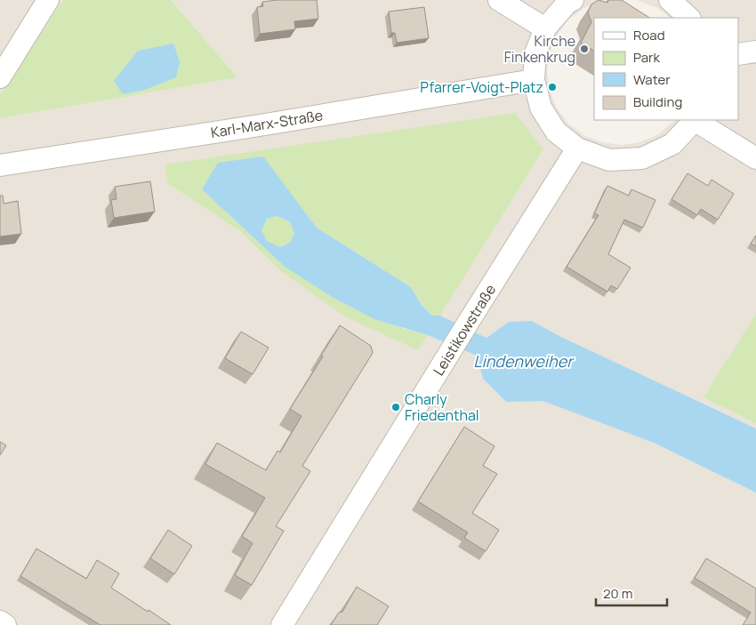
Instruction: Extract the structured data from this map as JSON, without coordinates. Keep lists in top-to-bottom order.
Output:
{
  "streets": {
    "street": ["Karl-Marx-Straße", "Leistikowstraße"]
  },
  "water": ["Lindenweiher"],
  "places": ["Kirche Finkenkrug", "Pfarrer-Voigt-Platz", "Charly Friedenthal"],
  "legend": [
    "Road",
    "Park",
    "Water",
    "Building"
  ],
  "scale_bar": "20 m"
}
